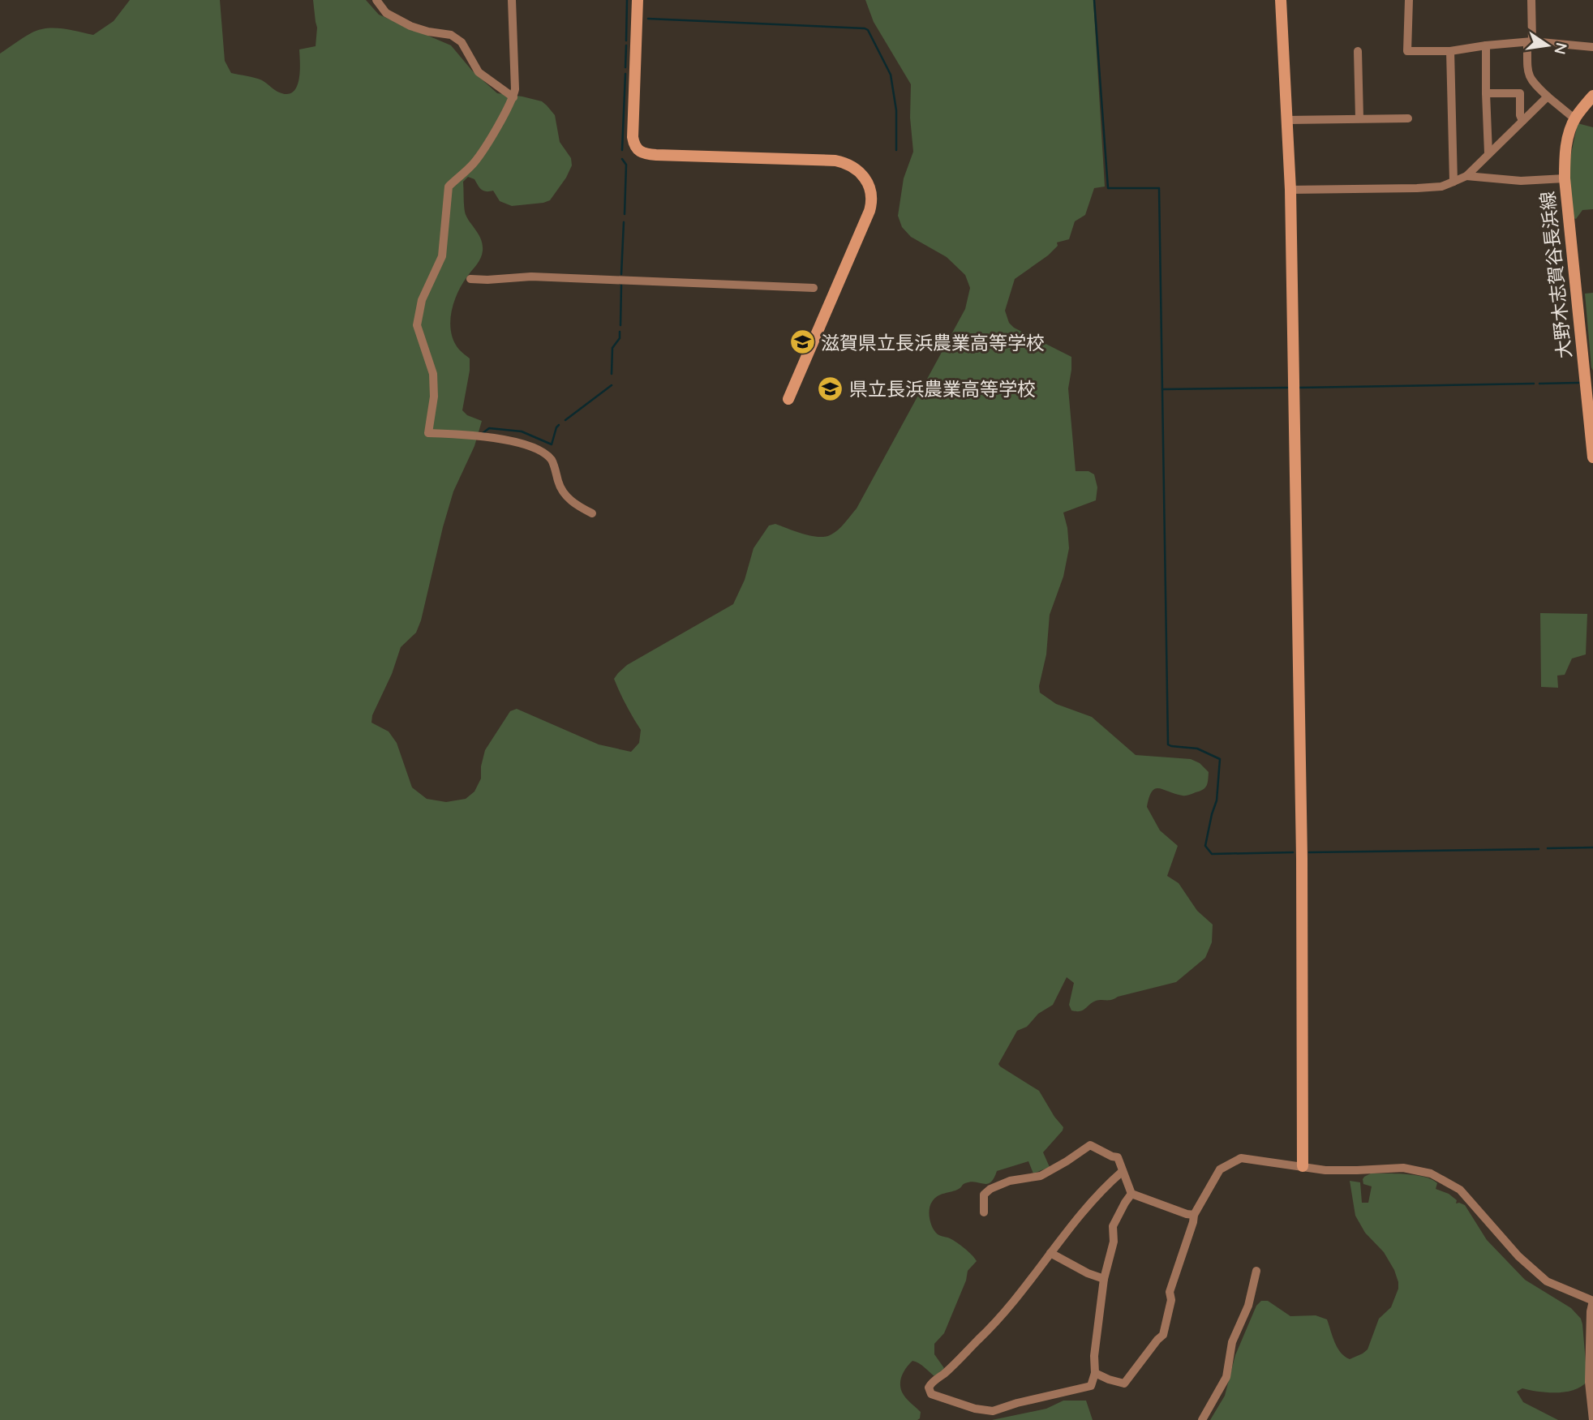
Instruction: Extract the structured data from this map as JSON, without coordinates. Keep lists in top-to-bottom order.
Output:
{
  "streets": {
    "street": ["大野木志賀谷長浜線"]
  },
  "places": {
    "school or university": ["滋賀県立長浜農業高等学校", "県立長浜農業高等学校"]
  },
  "north": "right"
}
